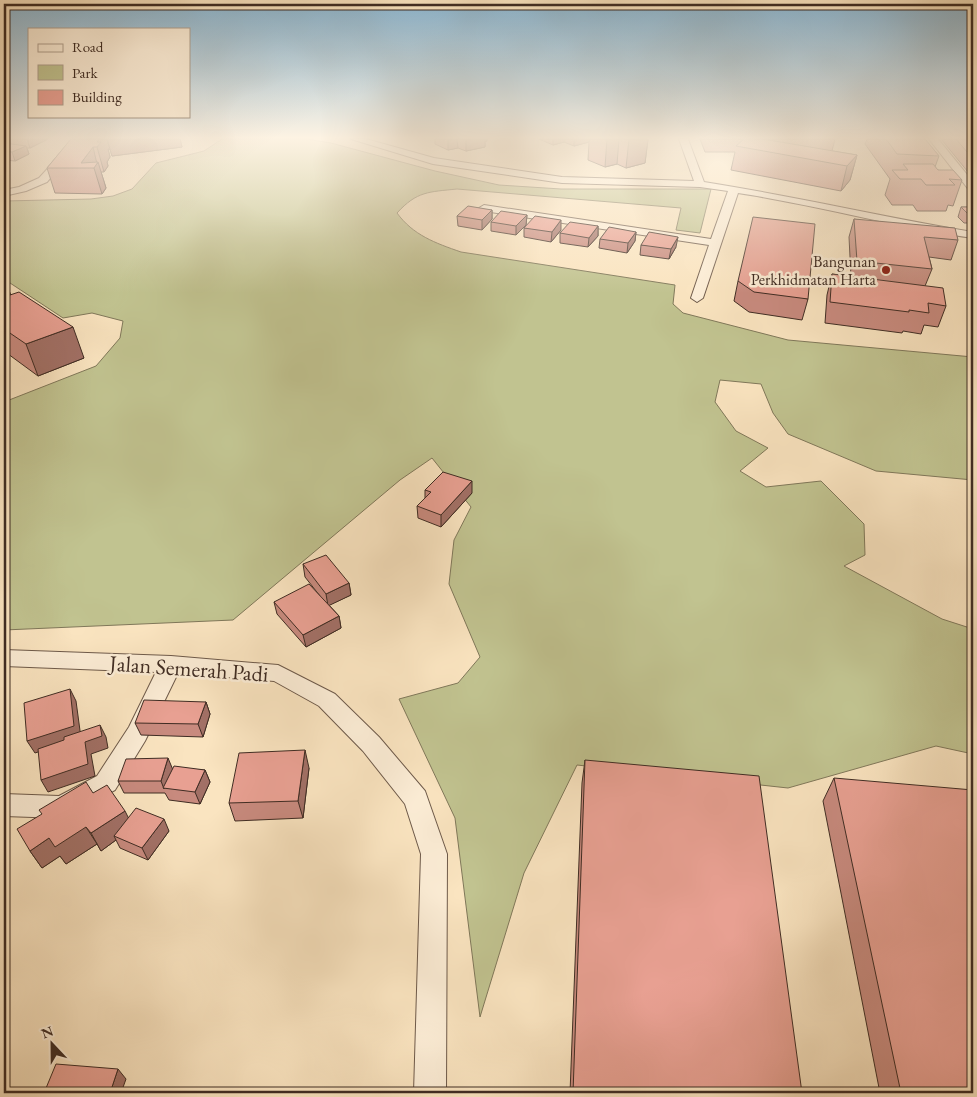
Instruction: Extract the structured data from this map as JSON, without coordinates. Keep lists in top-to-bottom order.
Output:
{
  "streets": {
    "street": ["Jalan Semerah Padi"]
  },
  "places": ["Bangunan Perkhidmatan Harta"],
  "legend": ["Road", "Park", "Building"],
  "north": "top"
}
